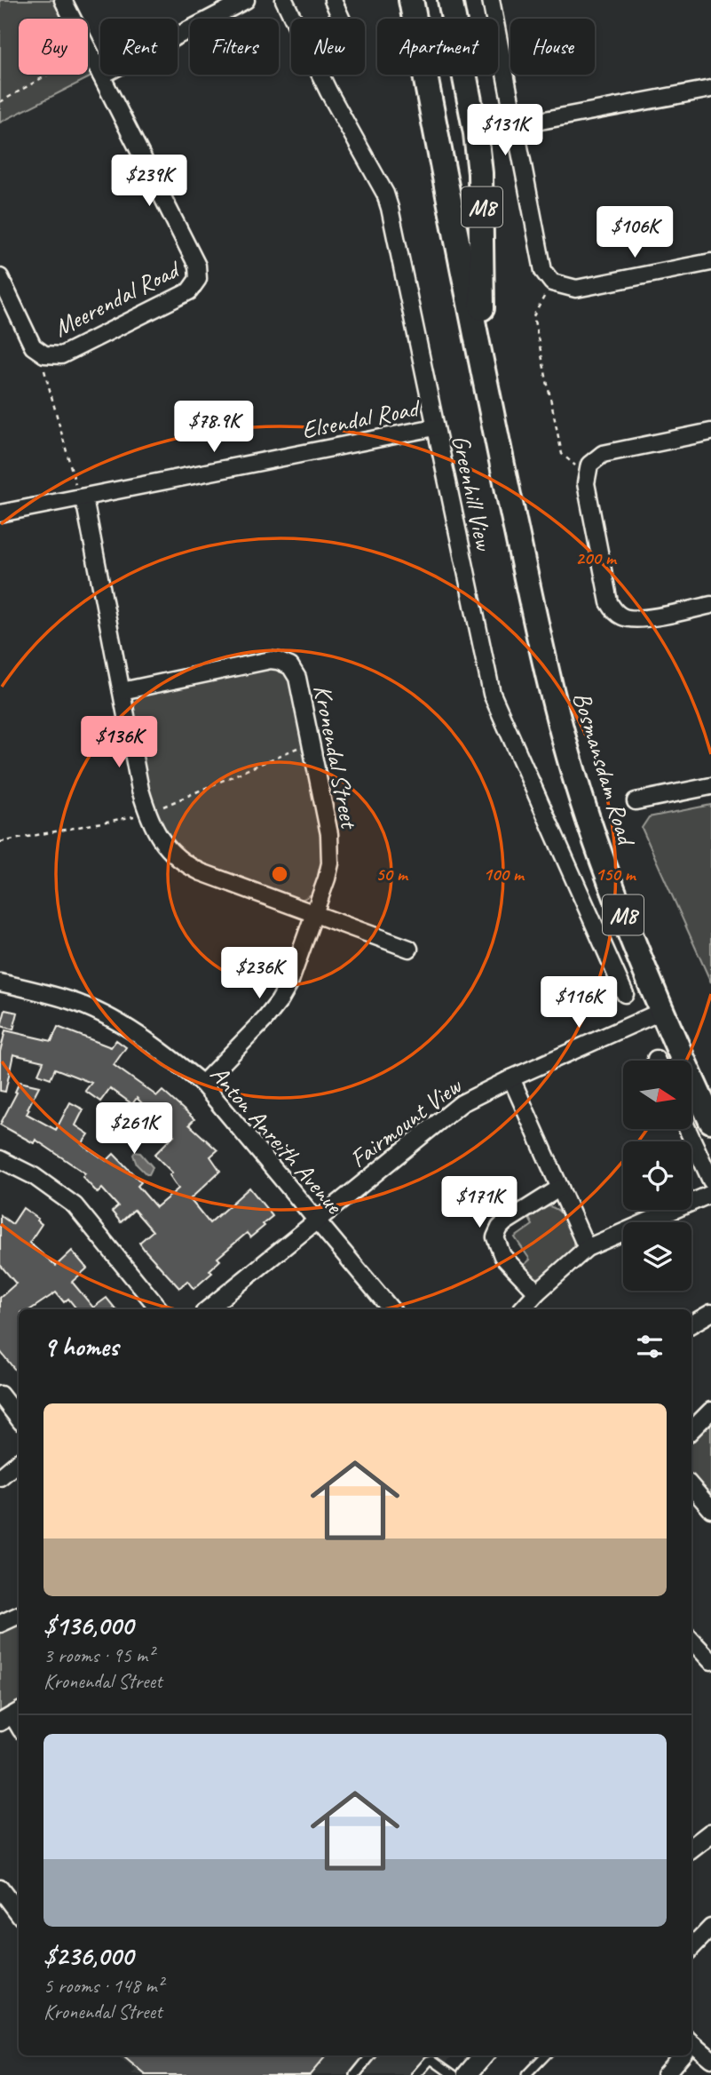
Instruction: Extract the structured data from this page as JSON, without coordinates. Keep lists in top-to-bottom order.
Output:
{
  "streets": {
    "main road": ["M8", "Bosmansdam Road"],
    "street": [
      "Meerendal Road",
      "Elsendal Road",
      "Greenhill View",
      "Kronendal Street",
      "Fairmount View",
      "Anton Anreith Avenue"
    ]
  },
  "crossings": [
    ["Elsendal Road", "Greenhill View"],
    ["Kronendal Street", "Anton Anreith Avenue"],
    ["Bosmansdam Road", "Fairmount View"],
    ["Fairmount View", "Anton Anreith Avenue"]
  ],
  "north": "right",
  "page": {
    "chip": [
      "Buy",
      "Rent",
      "Filters",
      "New",
      "Apartment",
      "House"
    ],
    "price": [
      "$131K",
      "$239K",
      "$106K",
      "$78.9K",
      "$136K",
      "$236K",
      "$116K",
      "$261K",
      "$171K"
    ],
    "heading": "9 homes",
    "list": [
      {
        "name": "$136,000",
        "note": "3 rooms · 95 m² · Kronendal Street"
      },
      {
        "name": "$236,000",
        "note": "5 rooms · 148 m² · Kronendal Street"
      }
    ]
  },
  "rings": [
    "200 m",
    "50 m",
    "100 m",
    "150 m"
  ]
}
